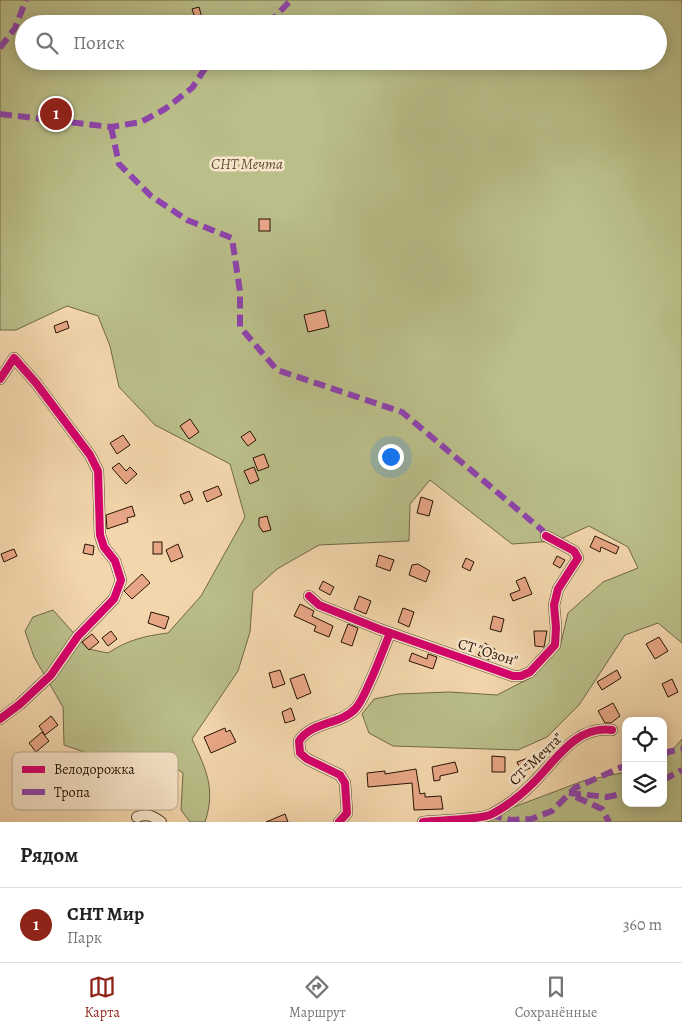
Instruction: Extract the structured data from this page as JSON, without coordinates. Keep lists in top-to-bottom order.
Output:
{
  "streets": {
    "street": ["СТ \"Озон\"", "СТ \"Мечта\""]
  },
  "parks": ["СНТ Мечта"],
  "legend": ["Велодорожка", "Тропа"],
  "page": {
    "search": "Поиск",
    "pins": "1",
    "heading": "Рядом",
    "list": [
      {
        "mark": "1",
        "name": "СНТ Мир",
        "note": "Парк",
        "value": "360 m"
      }
    ],
    "nav": ["Карта", "Маршрут", "Сохранённые"]
  }
}
